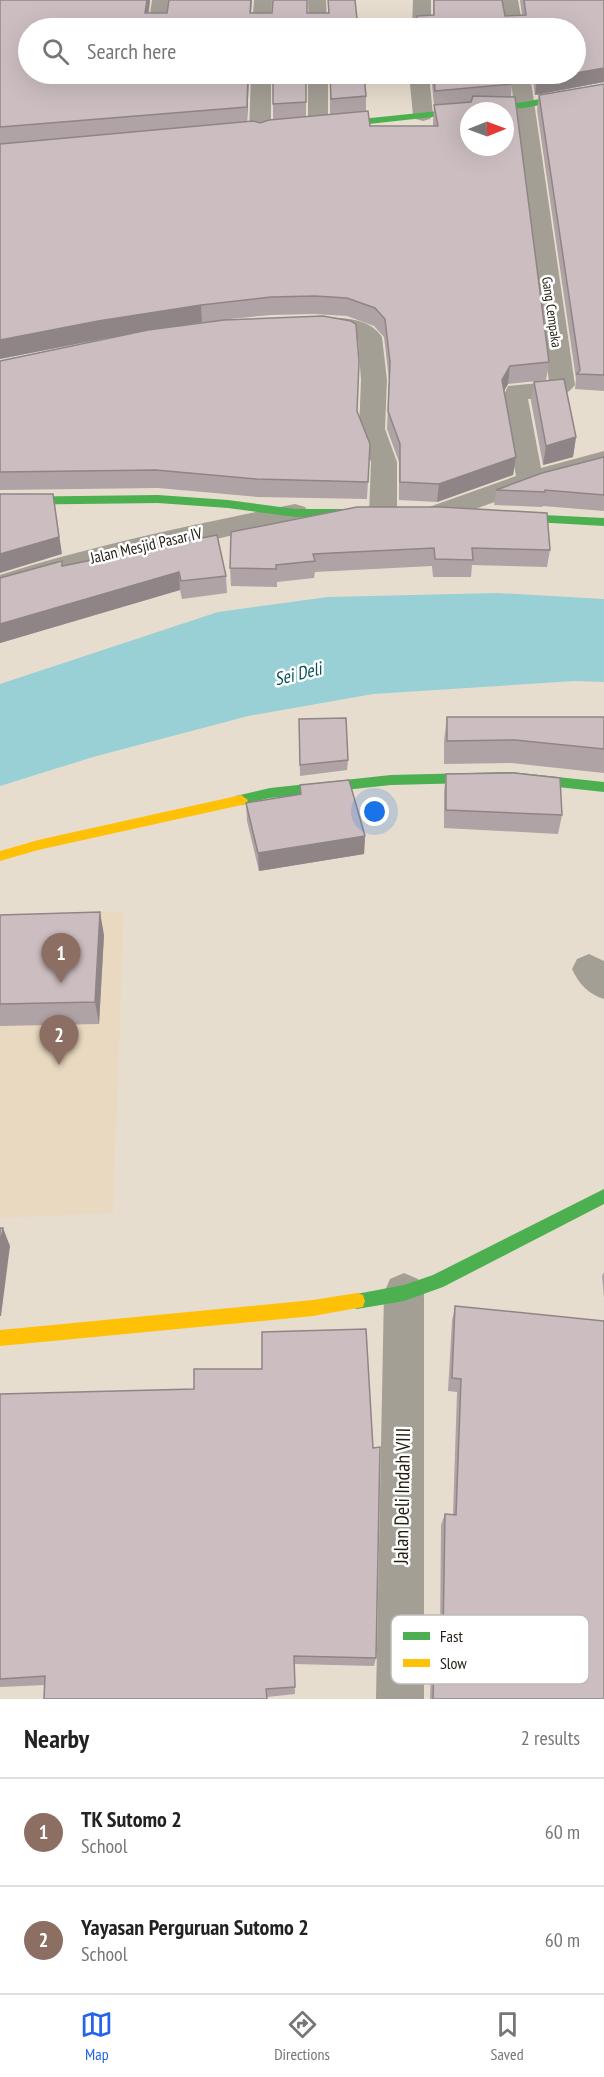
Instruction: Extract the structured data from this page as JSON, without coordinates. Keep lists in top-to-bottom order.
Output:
{
  "streets": {
    "street": ["Gang Cempaka", "Jalan Mesjid Pasar IV", "Jalan Deli Indah VIII"]
  },
  "water": ["Sei Deli"],
  "legend": ["Fast", "Slow"],
  "north": "right",
  "page": {
    "search": "Search here",
    "pins": ["1", "2"],
    "heading": ["Nearby", "2 results"],
    "list": [
      {
        "mark": "1",
        "name": "TK Sutomo 2",
        "note": "School",
        "value": "60 m"
      },
      {
        "mark": "2",
        "name": "Yayasan Perguruan Sutomo 2",
        "note": "School",
        "value": "60 m"
      }
    ],
    "nav": ["Map", "Directions", "Saved"]
  }
}
